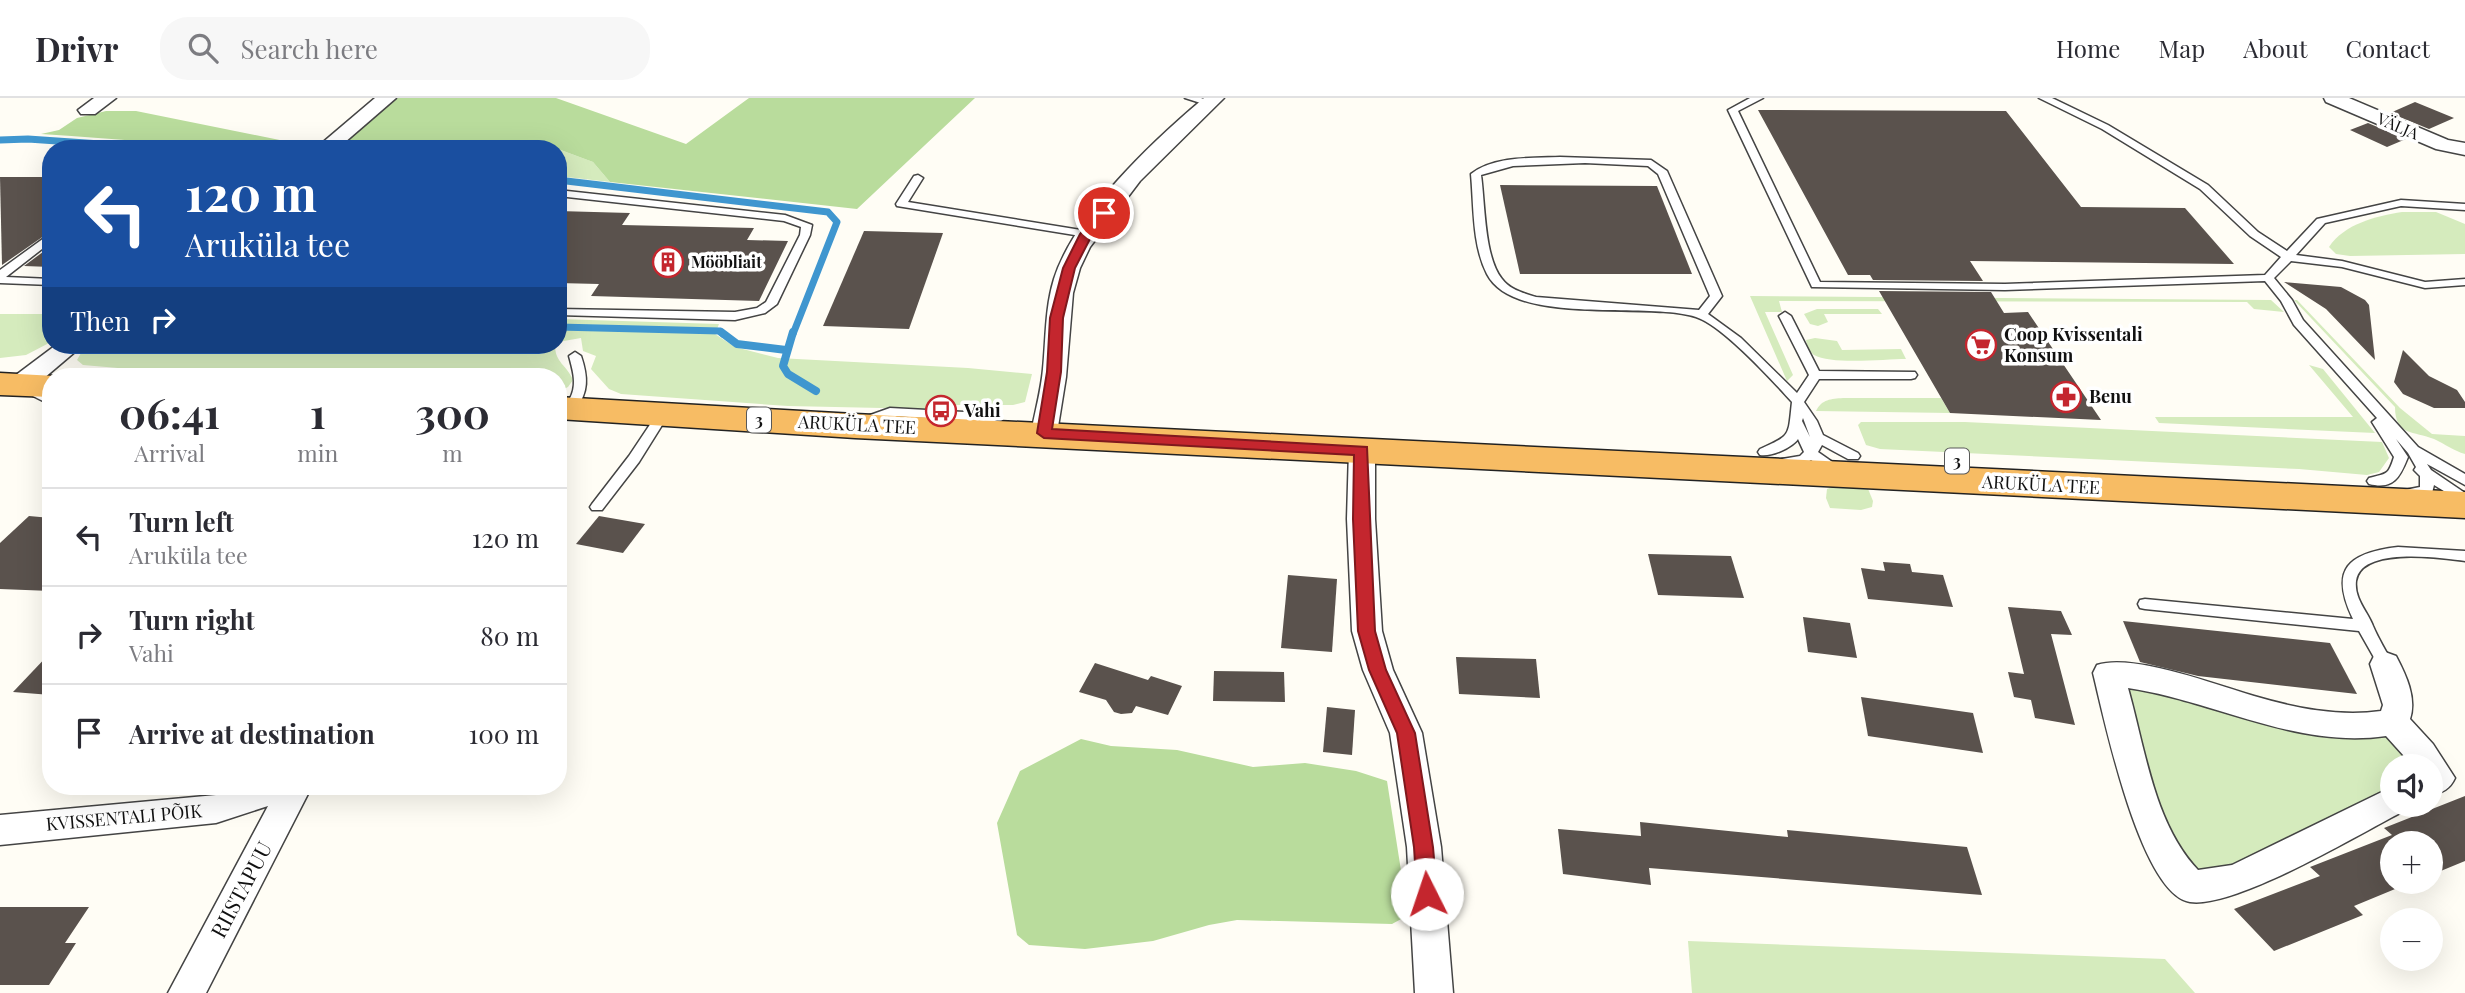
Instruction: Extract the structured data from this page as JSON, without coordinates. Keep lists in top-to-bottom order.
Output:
{
  "streets": {
    "highway": ["3", "ARUKÜLA TEE"],
    "street": ["VÄLJA", "KVISSENTALI PÕIK", "RIISTAPUU"]
  },
  "places": {
    "building": ["Mööbliait"],
    "supermarket": ["Coop Kvissentali Konsum"],
    "pharmacy": ["Benu"],
    "bus stop": ["Vahi"]
  },
  "page": {
    "header": "Drivr",
    "search": "Search here",
    "nav": [
      "Home",
      "Map",
      "About",
      "Contact"
    ],
    "turn": ["120 m", "Aruküla tee"],
    "then": "Then",
    "eta": [
      "06:41",
      "Arrival",
      "1",
      "min",
      "300",
      "m"
    ],
    "list": [
      {
        "name": "Turn left",
        "note": "Aruküla tee",
        "value": "120 m"
      },
      {
        "name": "Turn right",
        "note": "Vahi",
        "value": "80 m"
      },
      {
        "name": "Arrive at destination",
        "value": "100 m"
      }
    ],
    "map_buttons": ["+", "−"]
  }
}
